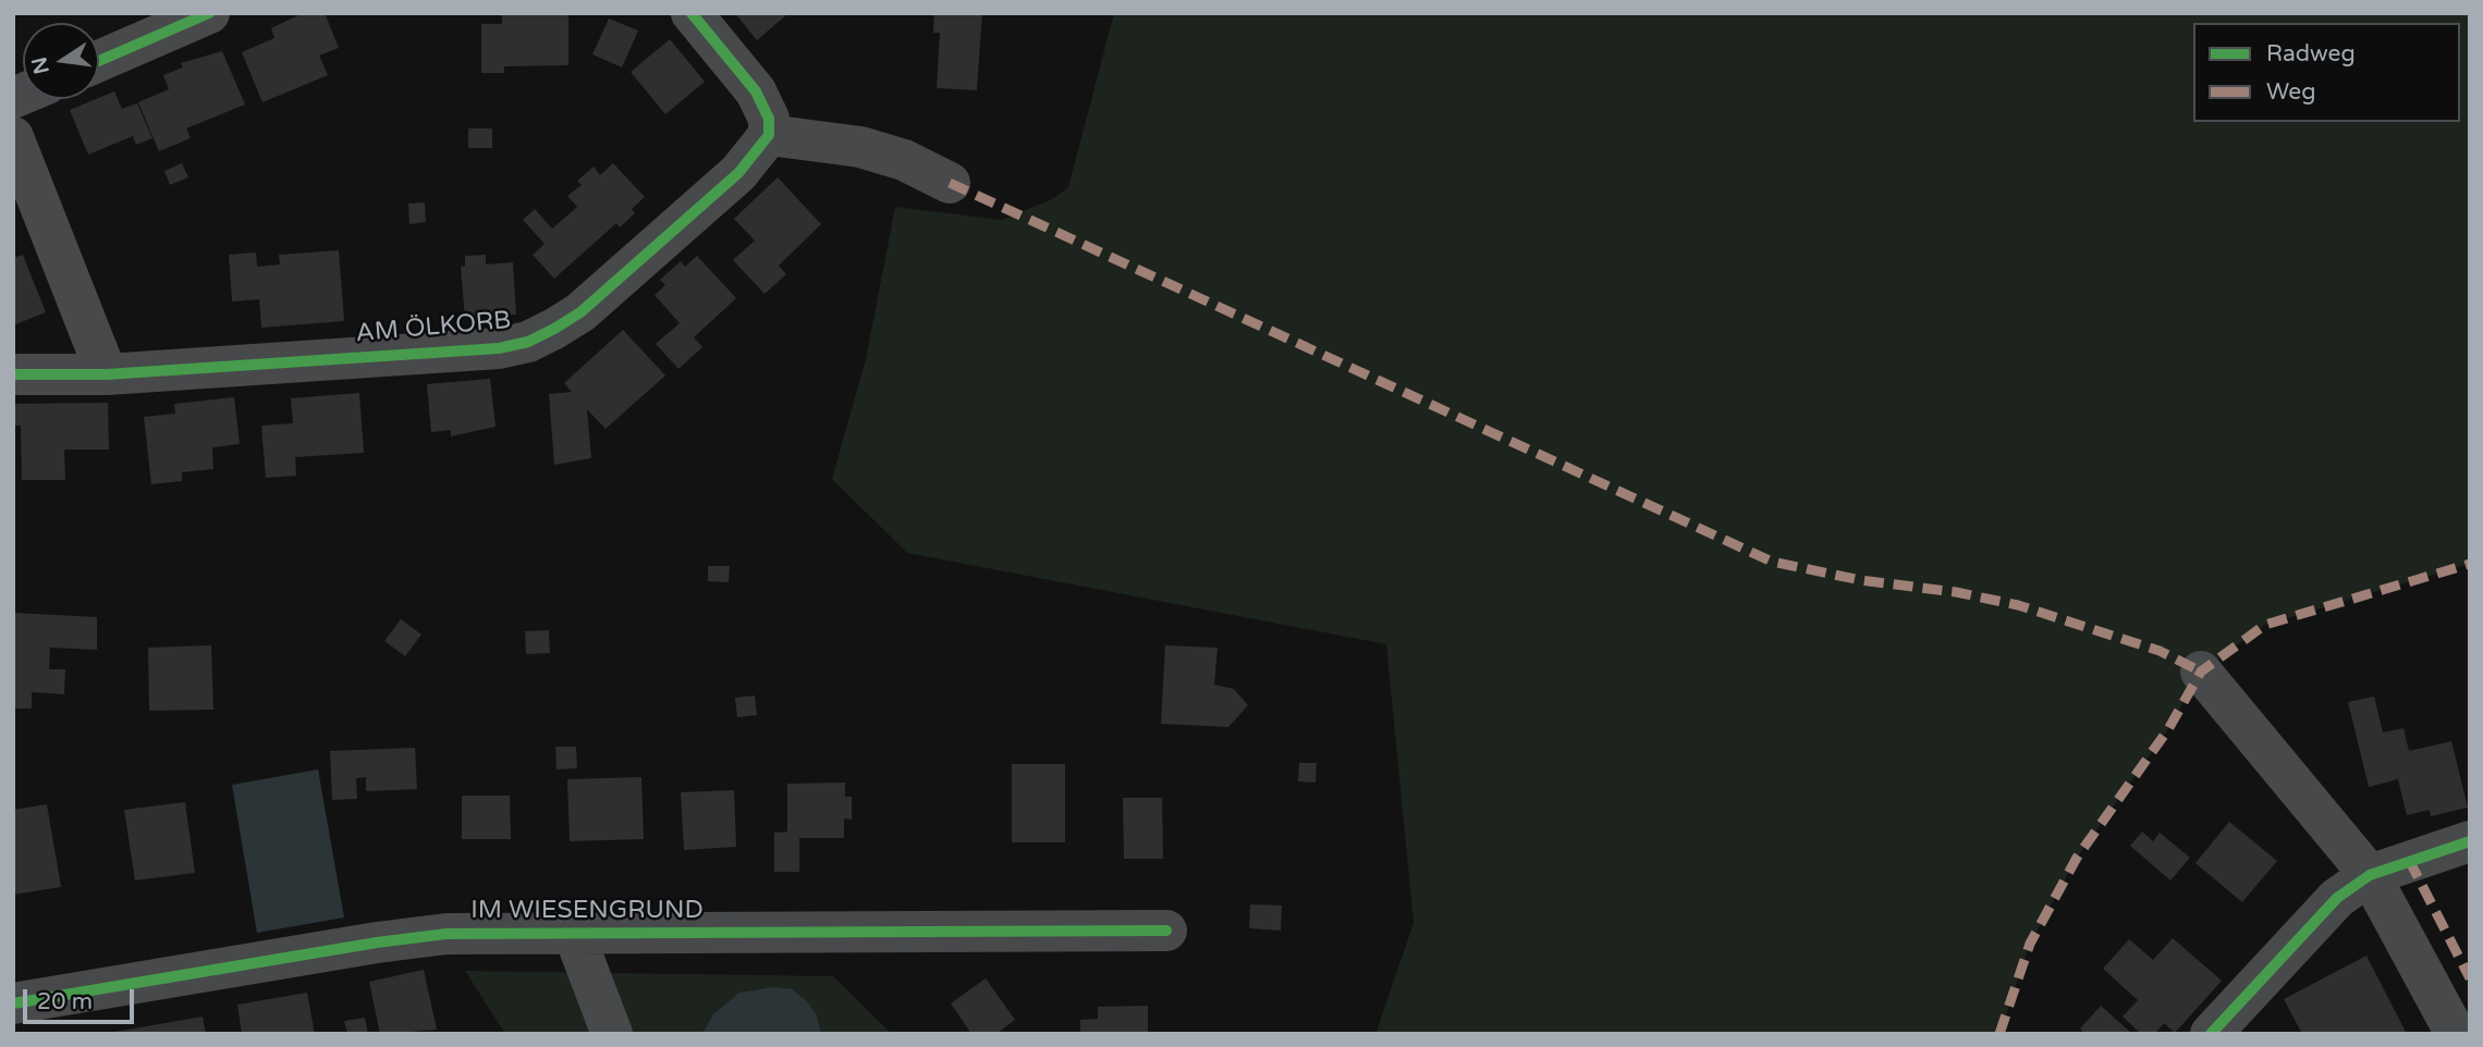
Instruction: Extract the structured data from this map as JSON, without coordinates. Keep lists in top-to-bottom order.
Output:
{
  "streets": {
    "street": ["AM ÖLKORB", "IM WIESENGRUND"]
  },
  "legend": ["Radweg", "Weg"],
  "scale_bar": "20 m",
  "north": "left"
}
